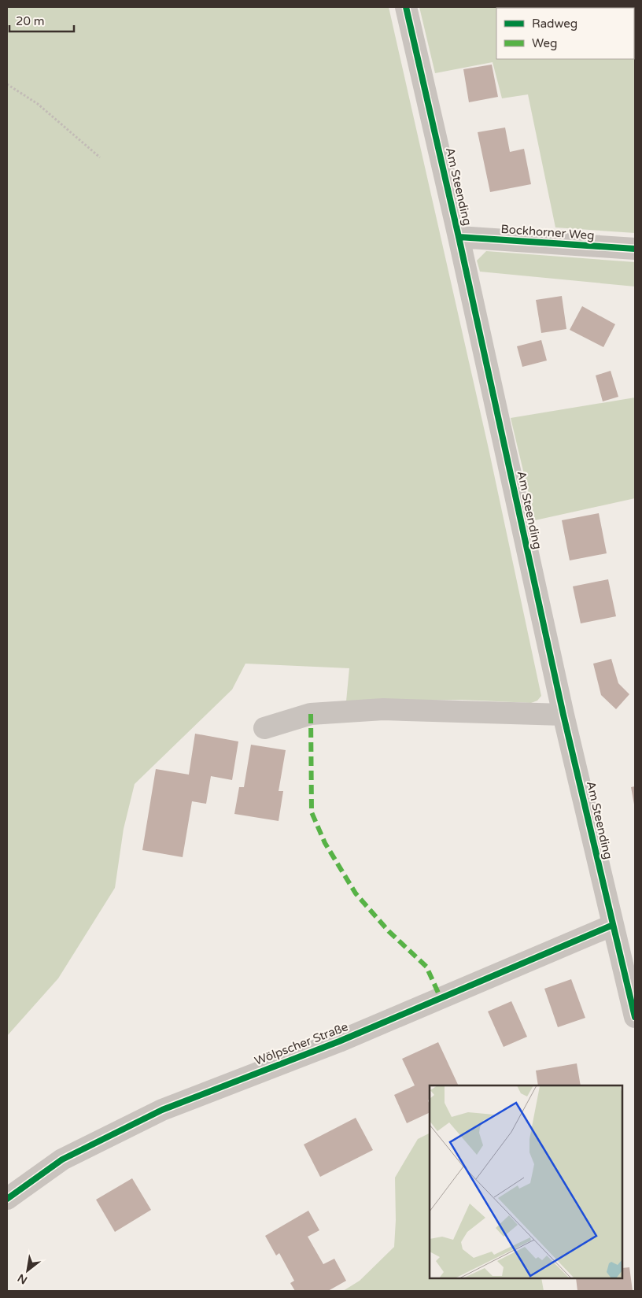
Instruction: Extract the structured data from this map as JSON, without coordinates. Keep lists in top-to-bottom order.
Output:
{
  "streets": {
    "street": ["Am Steending", "Bockhorner Weg", "Wölpscher Straße"]
  },
  "crossings": [
    ["Am Steending", "Bockhorner Weg"],
    ["Am Steending", "Wölpscher Straße"]
  ],
  "legend": ["Radweg", "Weg"],
  "scale_bar": "20 m",
  "north": "bottom left"
}
